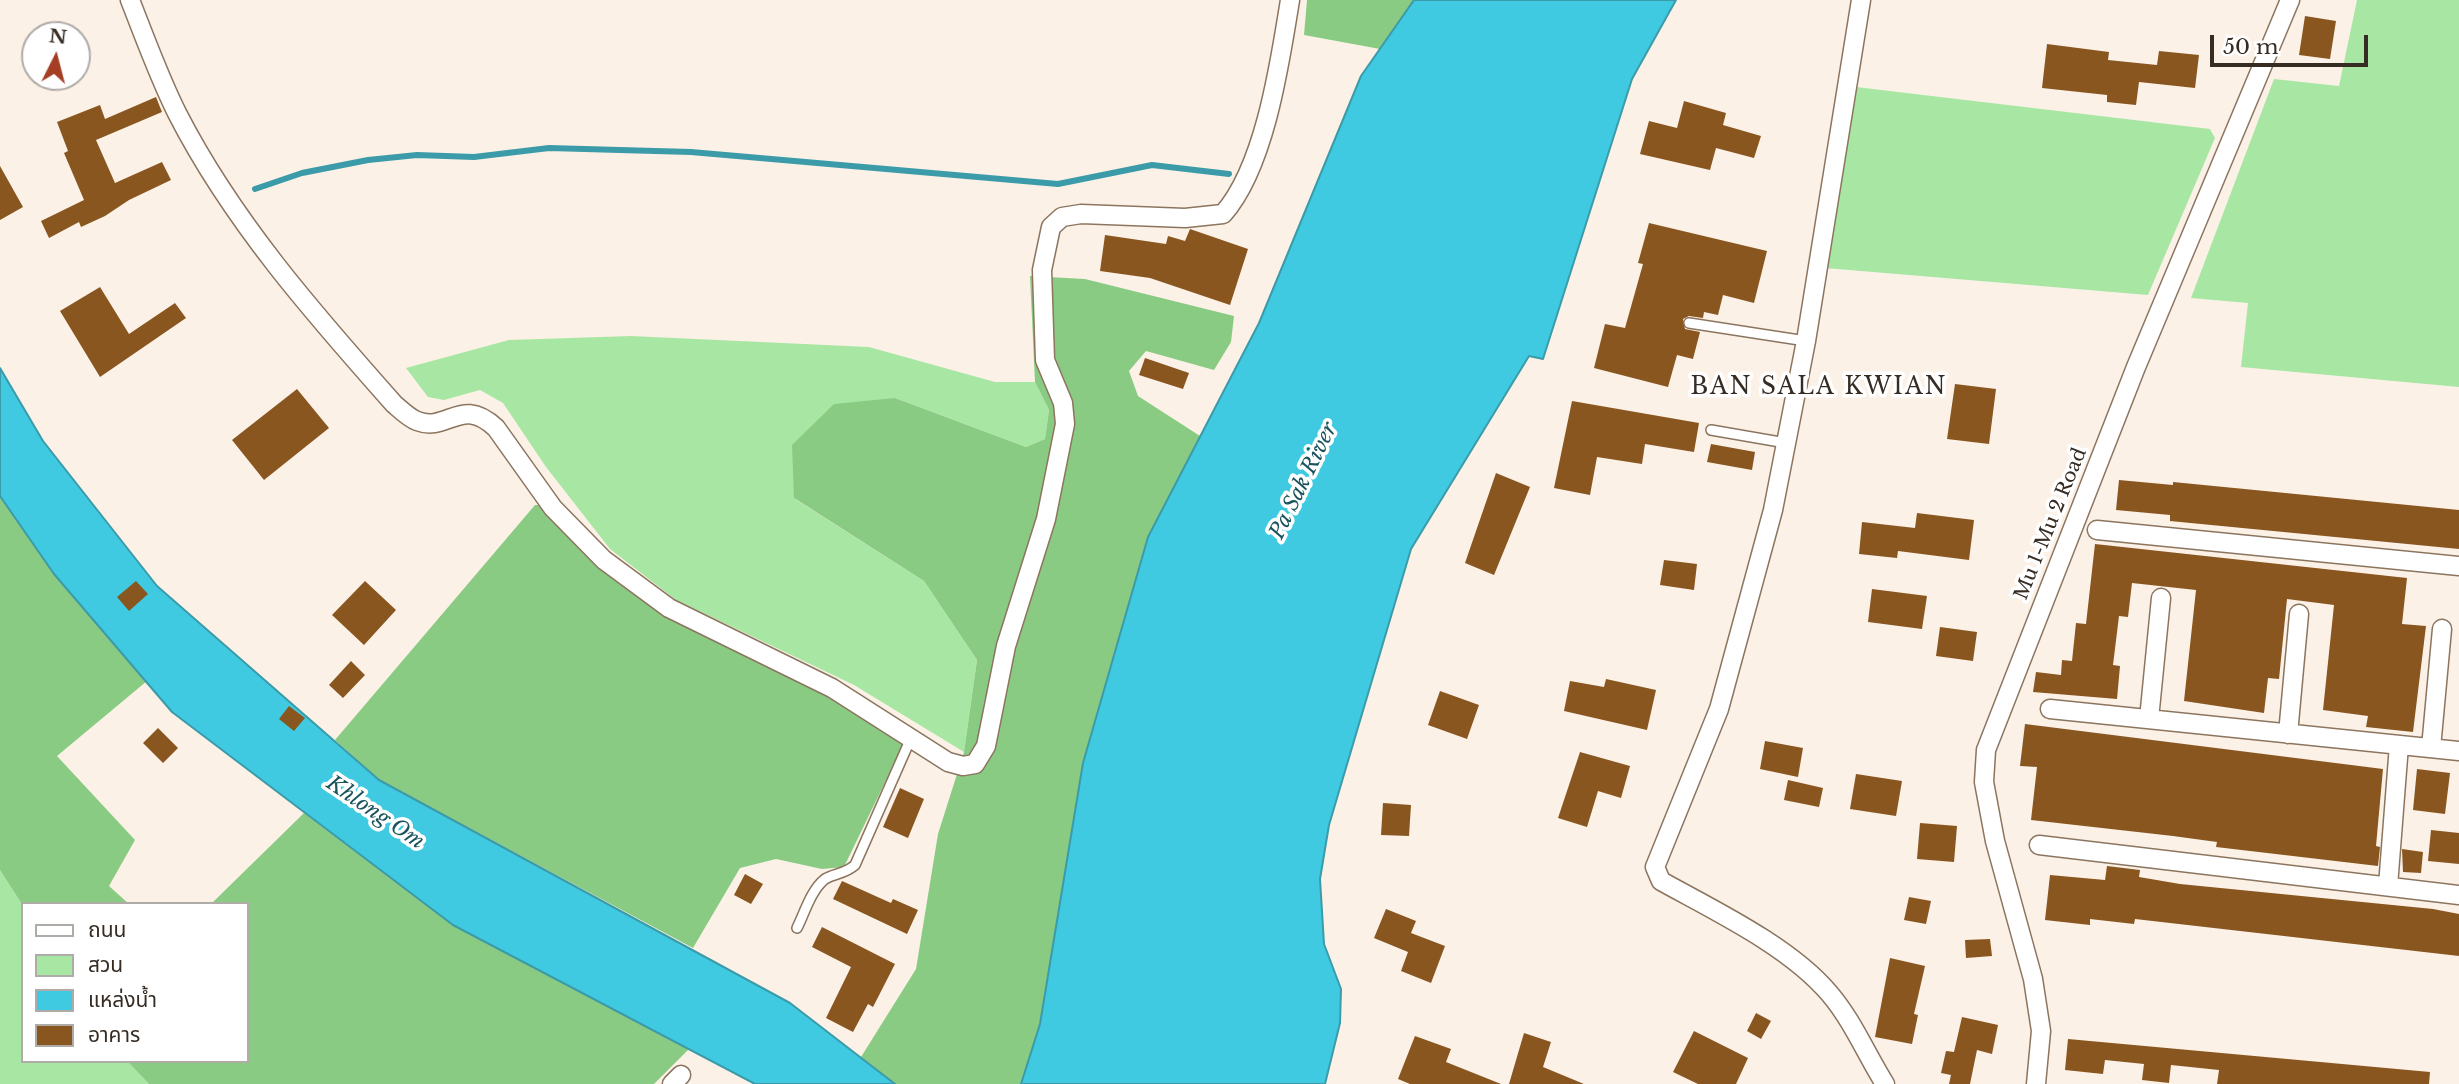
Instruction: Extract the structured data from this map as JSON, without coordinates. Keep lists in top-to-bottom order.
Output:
{
  "streets": {
    "street": ["Mu 1-Mu 2 Road"]
  },
  "districts": ["BAN SALA KWIAN"],
  "water": ["Pa Sak River", "Khlong Om"],
  "legend": [
    "ถนน",
    "สวน",
    "แหล่งน้ำ",
    "อาคาร"
  ],
  "scale_bar": "50 m",
  "north": "top"
}
